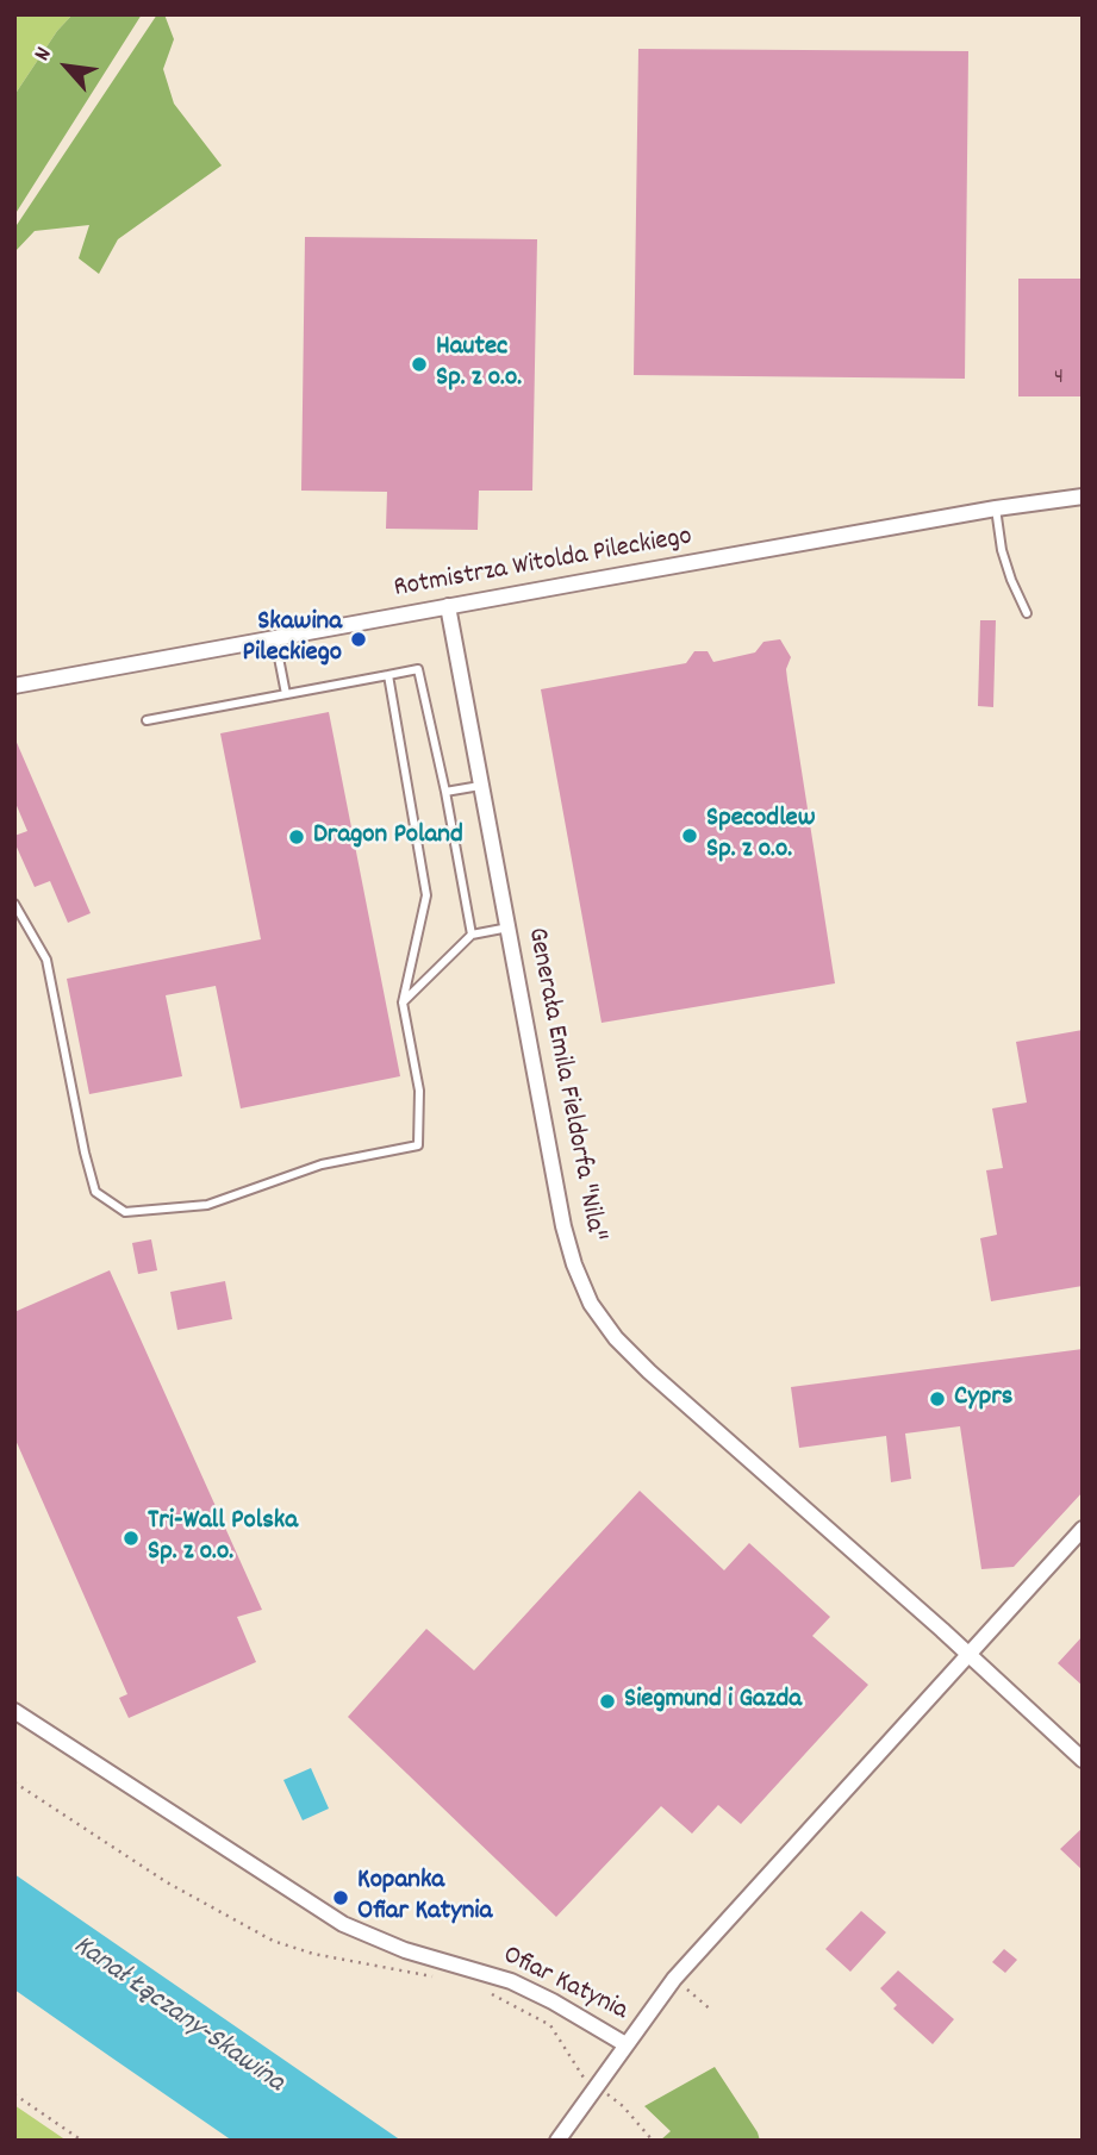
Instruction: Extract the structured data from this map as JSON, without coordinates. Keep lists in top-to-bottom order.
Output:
{
  "streets": {
    "street": ["Rotmistrza Witolda Pileckiego", "Generała Emila Fieldorfa \"Nila\"", "Ofiar Katynia"]
  },
  "crossings": [
    ["Rotmistrza Witolda Pileckiego", "Generała Emila Fieldorfa \"Nila\""],
    ["Generała Emila Fieldorfa \"Nila\"", "Ofiar Katynia"]
  ],
  "water": ["Kanał Łączany-Skawina"],
  "places": [
    "Hautec Sp. z o.o.",
    "Skawina Pileckiego",
    "Specodlew Sp. z o.o.",
    "Dragon Poland",
    "Cyprs",
    "Tri-Wall Polska Sp. z o.o.",
    "Siegmund i Gazda",
    "Kopanka Ofiar Katynia"
  ],
  "house_numbers": ["4"],
  "north": "top left"
}
